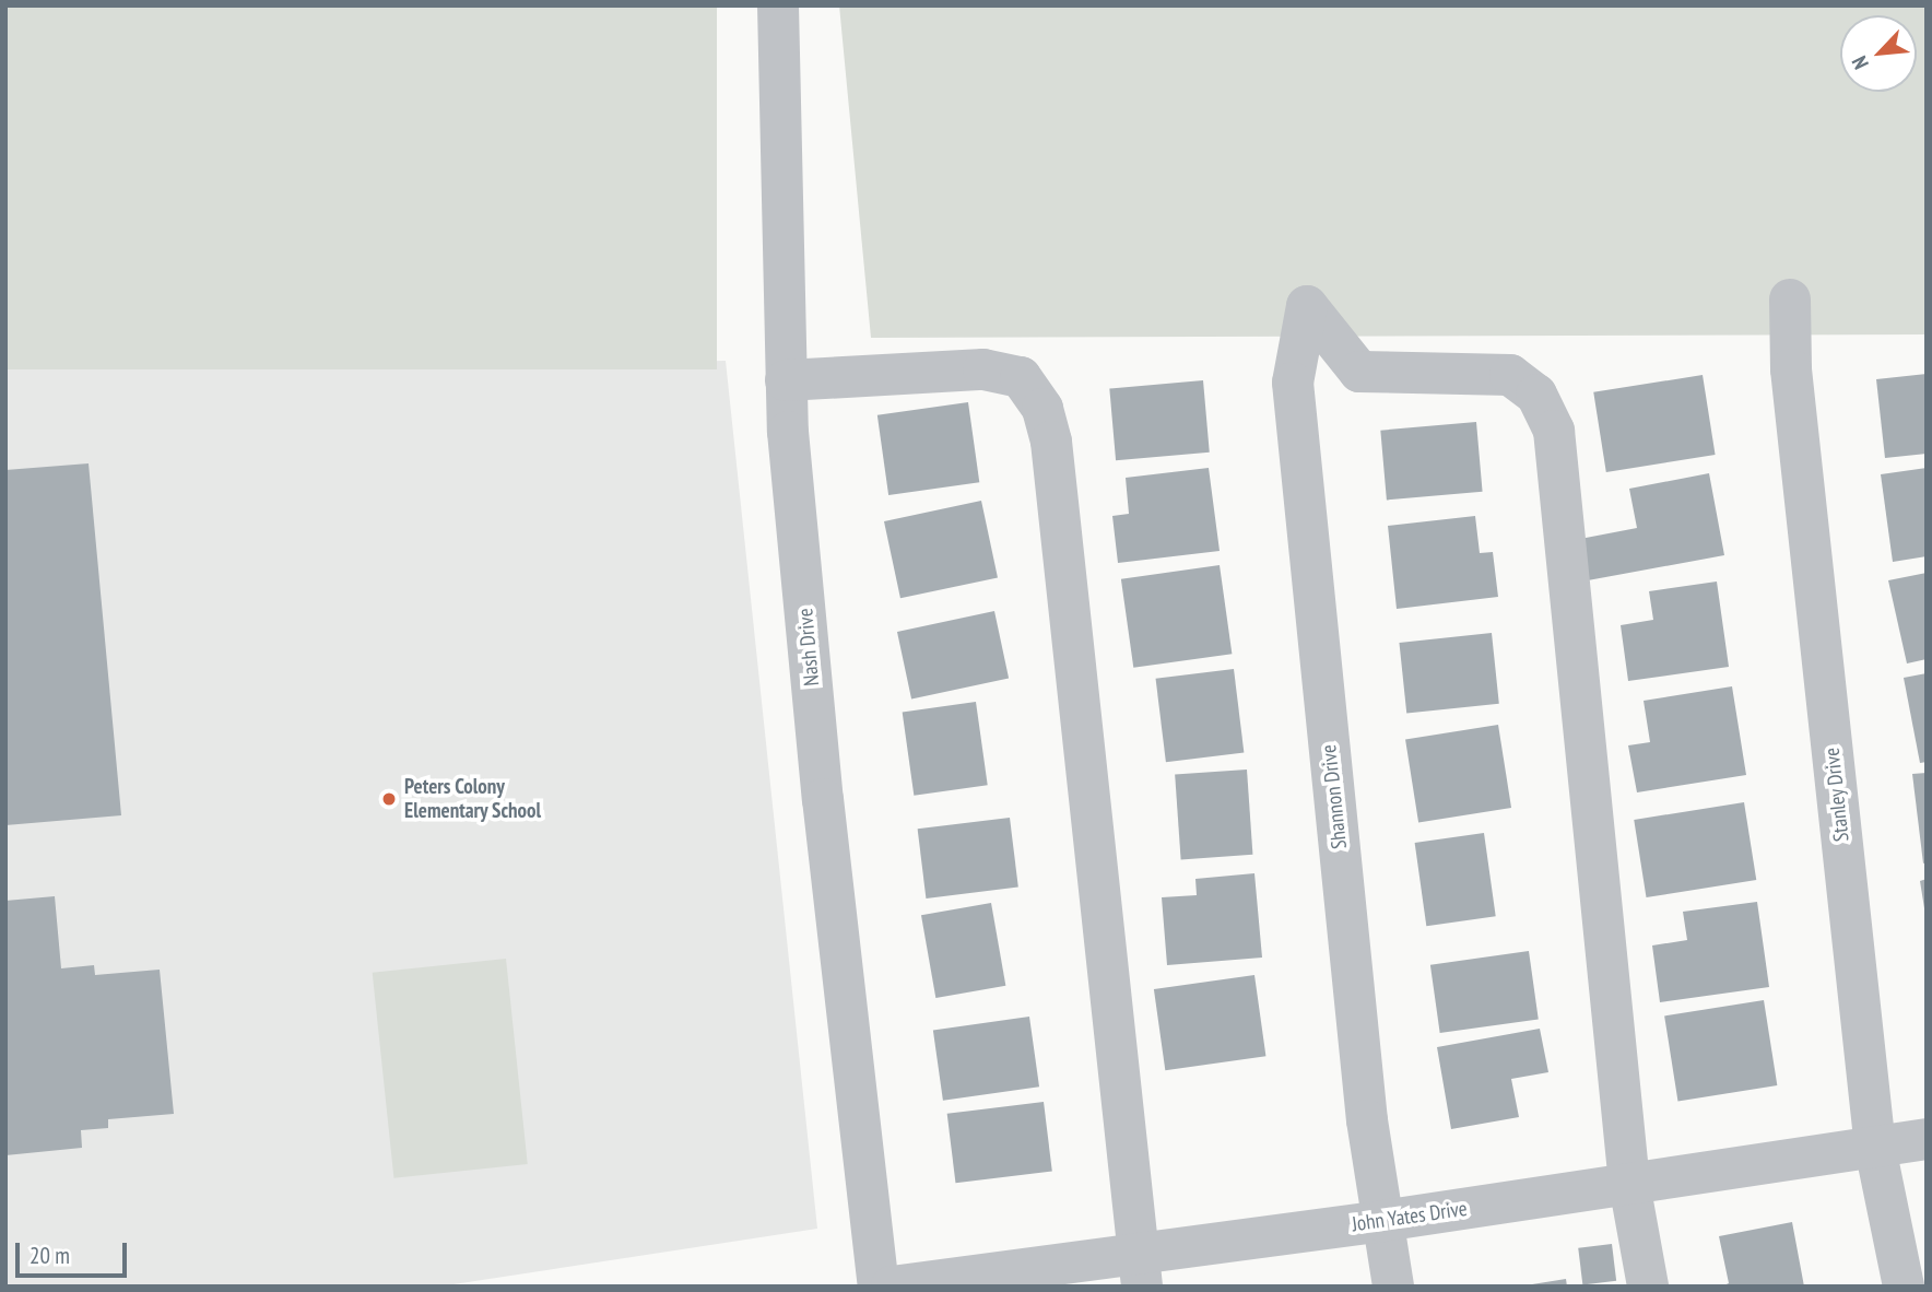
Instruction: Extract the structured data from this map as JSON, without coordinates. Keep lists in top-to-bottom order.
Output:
{
  "streets": {
    "street": [
      "Nash Drive",
      "Stanley Drive",
      "Shannon Drive",
      "John Yates Drive"
    ]
  },
  "crossings": [
    ["Stanley Drive", "John Yates Drive"],
    ["Shannon Drive", "John Yates Drive"]
  ],
  "places": ["Peters Colony Elementary School"],
  "scale_bar": "20 m",
  "north": "bottom left"
}
